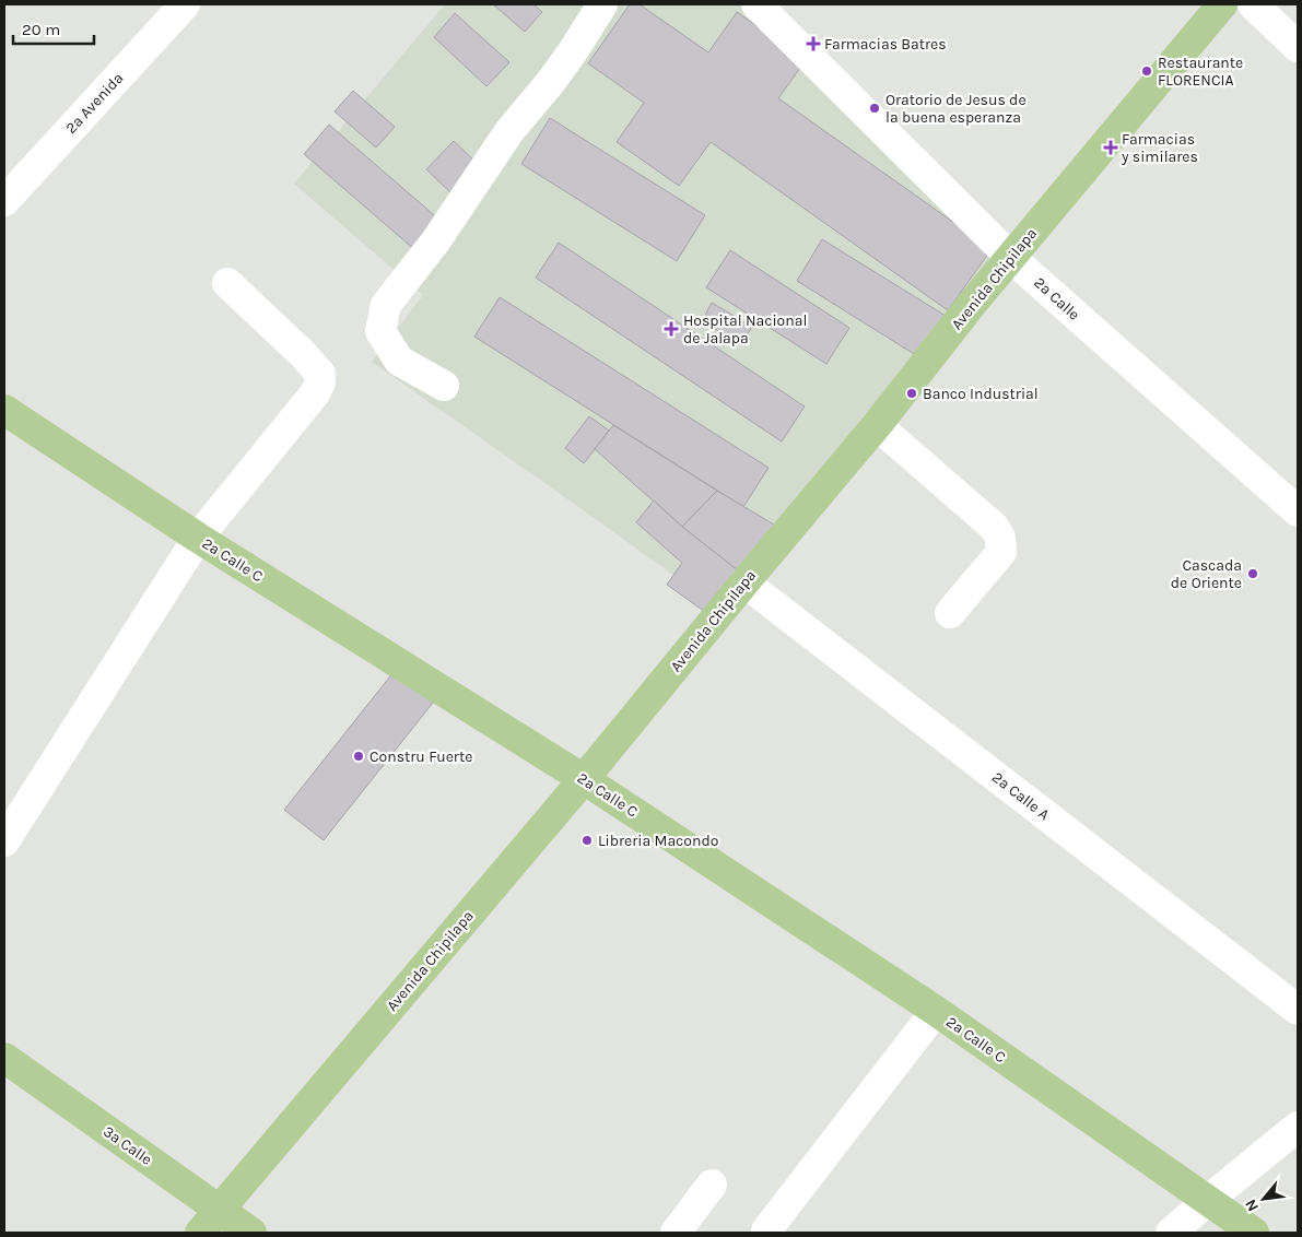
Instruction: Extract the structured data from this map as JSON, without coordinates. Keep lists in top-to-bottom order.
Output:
{
  "streets": {
    "main road": ["Avenida Chipilapa", "2a Calle C", "3a Calle"],
    "street": ["2a Avenida", "2a Calle", "2a Calle A"]
  },
  "crossings": [
    ["Avenida Chipilapa", "2a Calle"],
    ["Avenida Chipilapa", "2a Calle C"],
    ["Avenida Chipilapa", "2a Calle A"],
    ["Avenida Chipilapa", "3a Calle"]
  ],
  "places": {
    "health": ["Farmacias Batres", "Farmacias y similares", "Hospital Nacional de Jalapa"],
    "other": [
      "Restaurante FLORENCIA",
      "Oratorio de Jesus de la buena esperanza",
      "Banco Industrial",
      "Cascada de Oriente",
      "Constru Fuerte",
      "Libreria Macondo"
    ]
  },
  "scale_bar": "20 m",
  "north": "bottom left"
}
